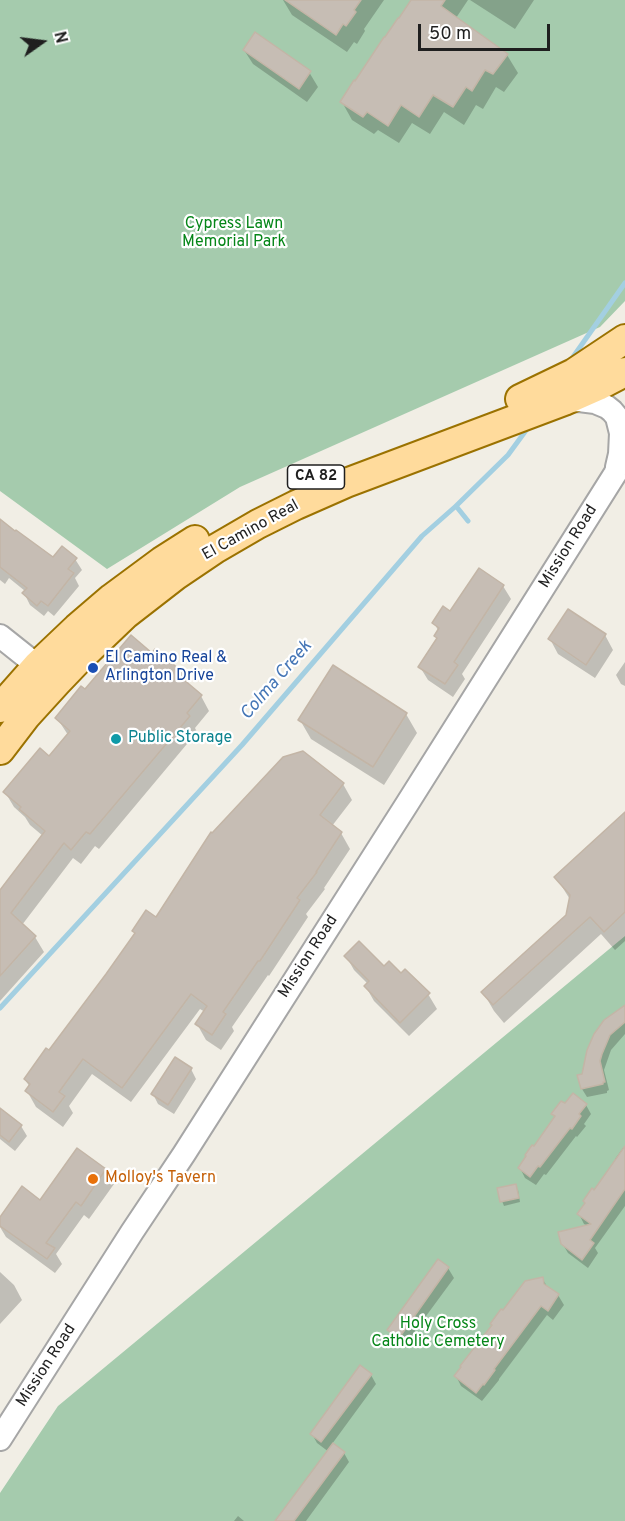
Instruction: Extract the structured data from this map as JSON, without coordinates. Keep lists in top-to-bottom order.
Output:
{
  "streets": {
    "main road": ["CA 82", "El Camino Real"],
    "street": ["Mission Road"]
  },
  "crossings": [
    ["El Camino Real", "Mission Road"]
  ],
  "water": ["Colma Creek"],
  "parks": ["Cypress Lawn Memorial Park", "Holy Cross Catholic Cemetery"],
  "places": ["El Camino Real & Arlington Drive", "Public Storage", "Molloy's Tavern"],
  "scale_bar": "50 m",
  "north": "right"
}
